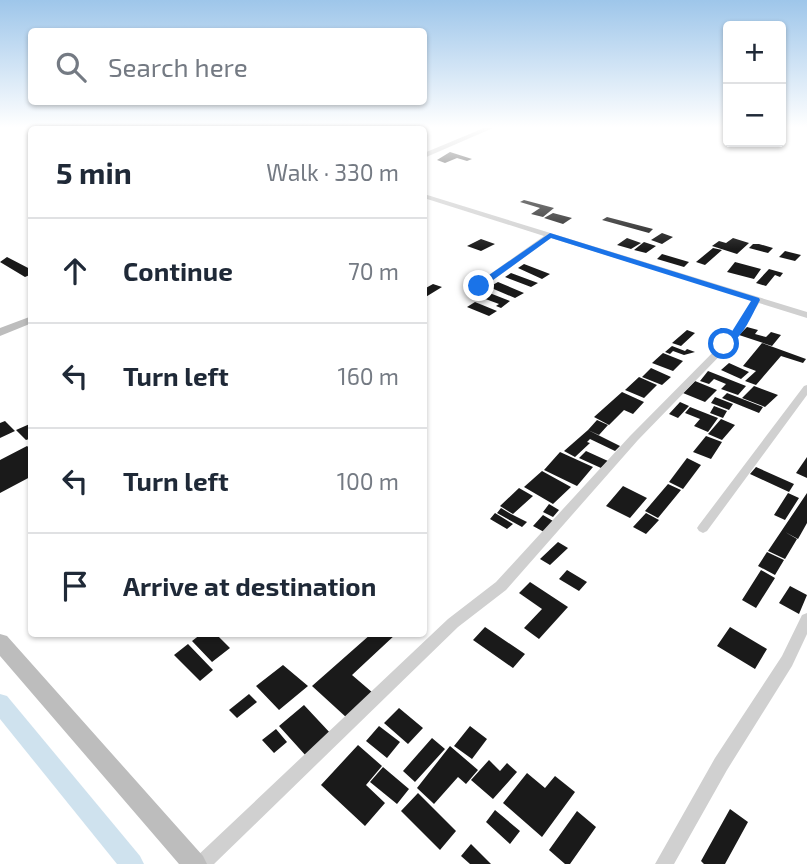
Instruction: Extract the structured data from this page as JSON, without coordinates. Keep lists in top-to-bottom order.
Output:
{
  "page": {
    "map_buttons": ["+", "−"],
    "search": "Search here",
    "heading": ["5 min", "Walk · 330 m"],
    "list": [
      ["Continue", "70 m"],
      ["Turn left", "160 m"],
      ["Turn left", "100 m"],
      "Arrive at destination"
    ]
  }
}
